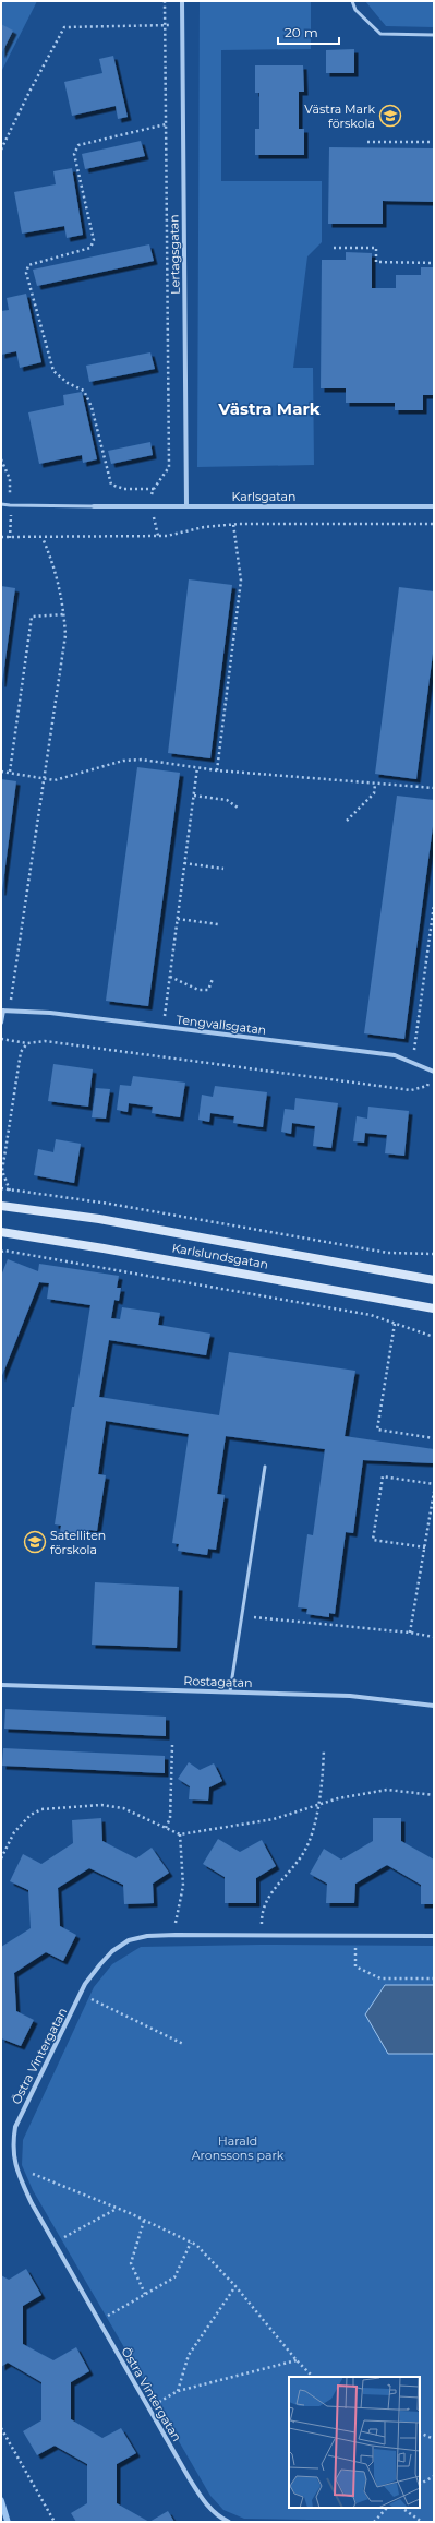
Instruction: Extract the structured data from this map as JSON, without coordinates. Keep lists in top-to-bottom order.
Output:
{
  "streets": {
    "main road": ["Karlslundsgatan"],
    "street": [
      "Lertagsgatan",
      "Karlsgatan",
      "Tengvallsgatan",
      "Rostagatan",
      "Östra Vintergatan"
    ]
  },
  "crossings": [
    ["Lertagsgatan", "Karlsgatan"]
  ],
  "districts": ["Västra Mark"],
  "parks": ["Harald Aronssons park"],
  "places": {
    "school or university": ["Västra Mark förskola", "Satelliten förskola"]
  },
  "scale_bar": "20 m"
}
